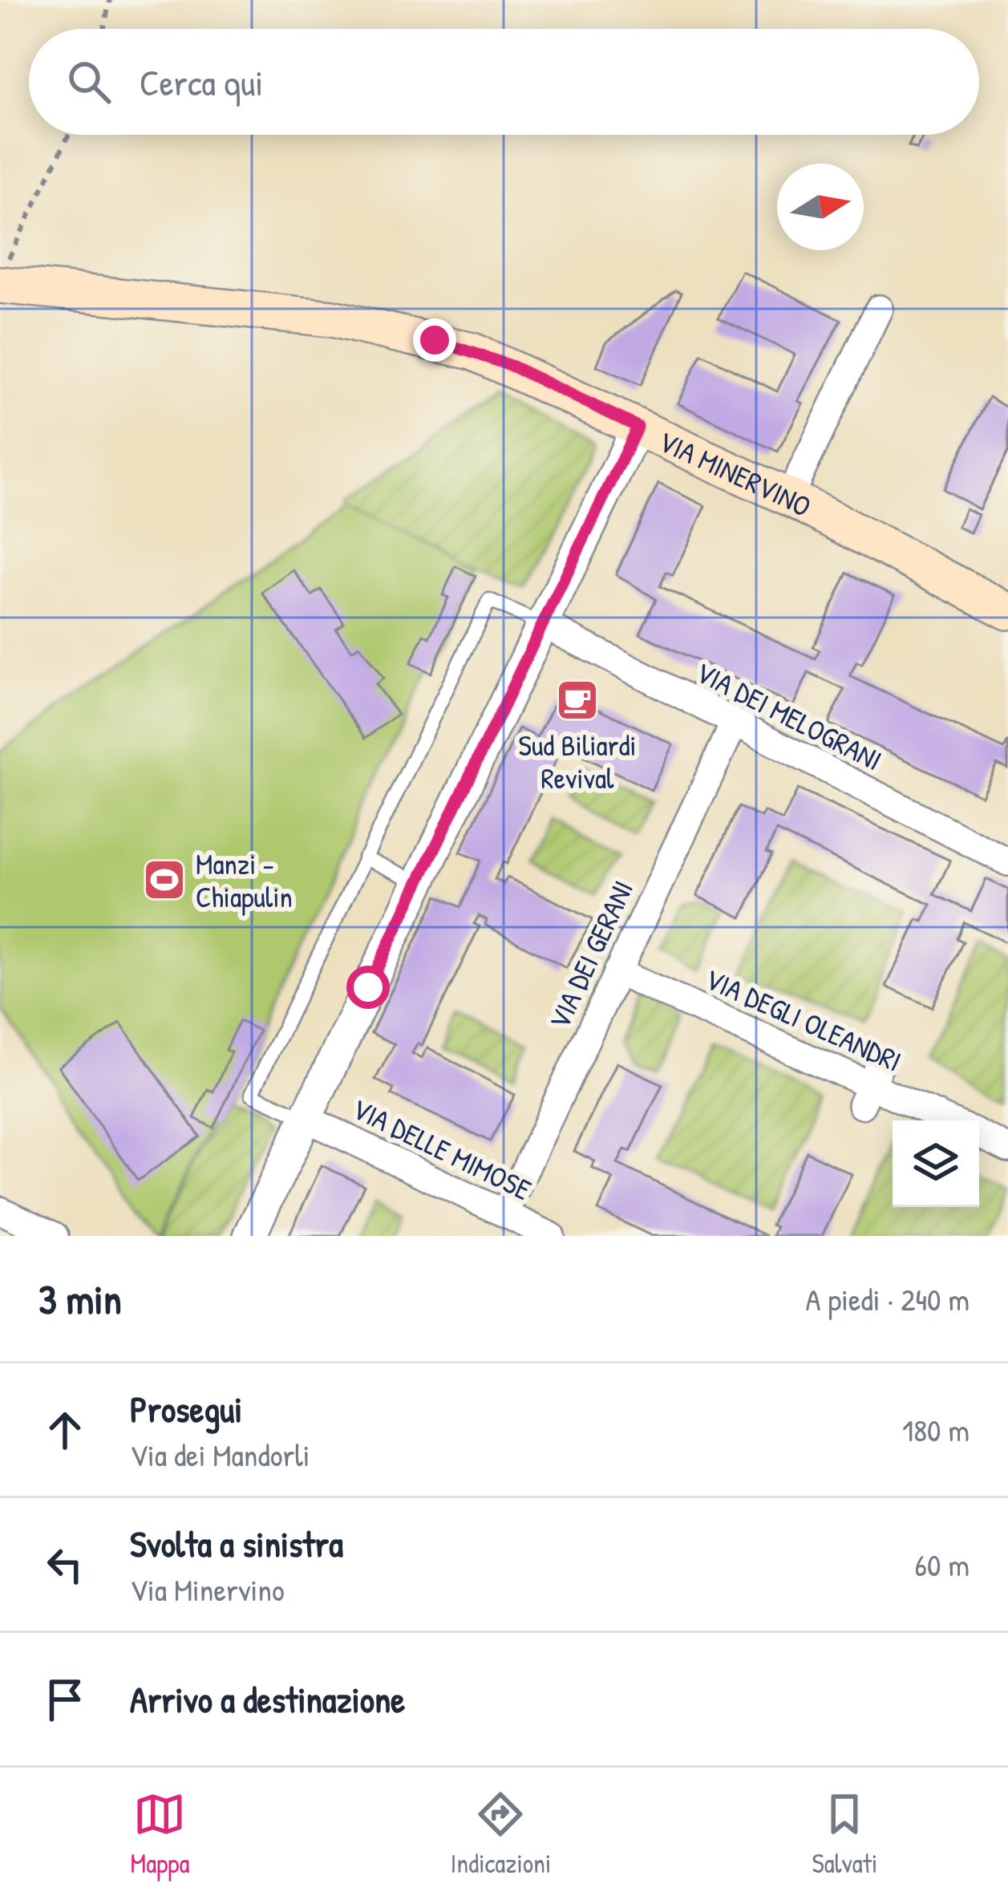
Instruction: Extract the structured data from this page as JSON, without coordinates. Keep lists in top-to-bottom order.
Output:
{
  "streets": {
    "main road": ["VIA MINERVINO"],
    "street": [
      "VIA DEI MELOGRANI",
      "VIA DEI GERANI",
      "VIA DEGLI OLEANDRI",
      "VIA DELLE MIMOSE"
    ]
  },
  "crossings": [
    ["VIA DEI MELOGRANI", "VIA DEI GERANI"],
    ["VIA DEI GERANI", "VIA DEGLI OLEANDRI"],
    ["VIA DEI GERANI", "VIA DELLE MIMOSE"]
  ],
  "places": {
    "cafe": ["Sud Biliardi Revival"],
    "sports": ["Manzi - Chiapulin"]
  },
  "north": "right",
  "page": {
    "search": "Cerca qui",
    "heading": ["3 min", "A piedi · 240 m"],
    "list": [
      ["Prosegui", "Via dei Mandorli", "180 m"],
      ["Svolta a sinistra", "Via Minervino", "60 m"],
      "Arrivo a destinazione"
    ],
    "nav": ["Mappa", "Indicazioni", "Salvati"]
  }
}
